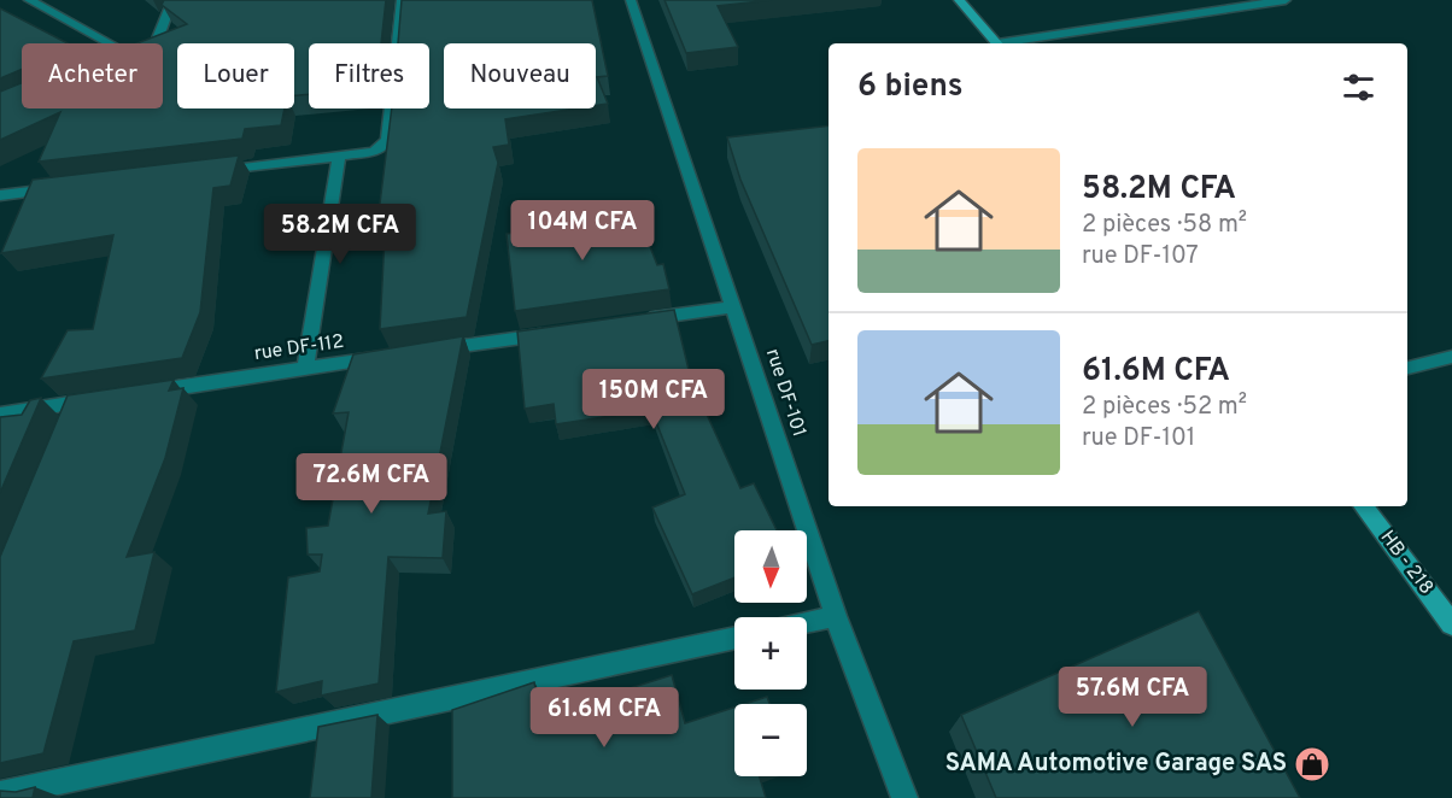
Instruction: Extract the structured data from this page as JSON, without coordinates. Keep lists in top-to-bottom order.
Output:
{
  "streets": {
    "main road": ["HB - 218"],
    "street": ["rue DF-112", "rue DF-101"]
  },
  "places": {
    "shop": ["SAMA Automotive Garage SAS"]
  },
  "north": "bottom",
  "page": {
    "chip": [
      "Acheter",
      "Louer",
      "Filtres",
      "Nouveau"
    ],
    "heading": "6 biens",
    "list": [
      {
        "name": "58.2M CFA",
        "note": "2 pièces · 58 m² · rue DF-107"
      },
      {
        "name": "61.6M CFA",
        "note": "2 pièces · 52 m² · rue DF-101"
      }
    ],
    "price": [
      "104M CFA",
      "58.2M CFA",
      "150M CFA",
      "72.6M CFA",
      "57.6M CFA",
      "61.6M CFA"
    ],
    "map_buttons": ["+", "−"]
  }
}
